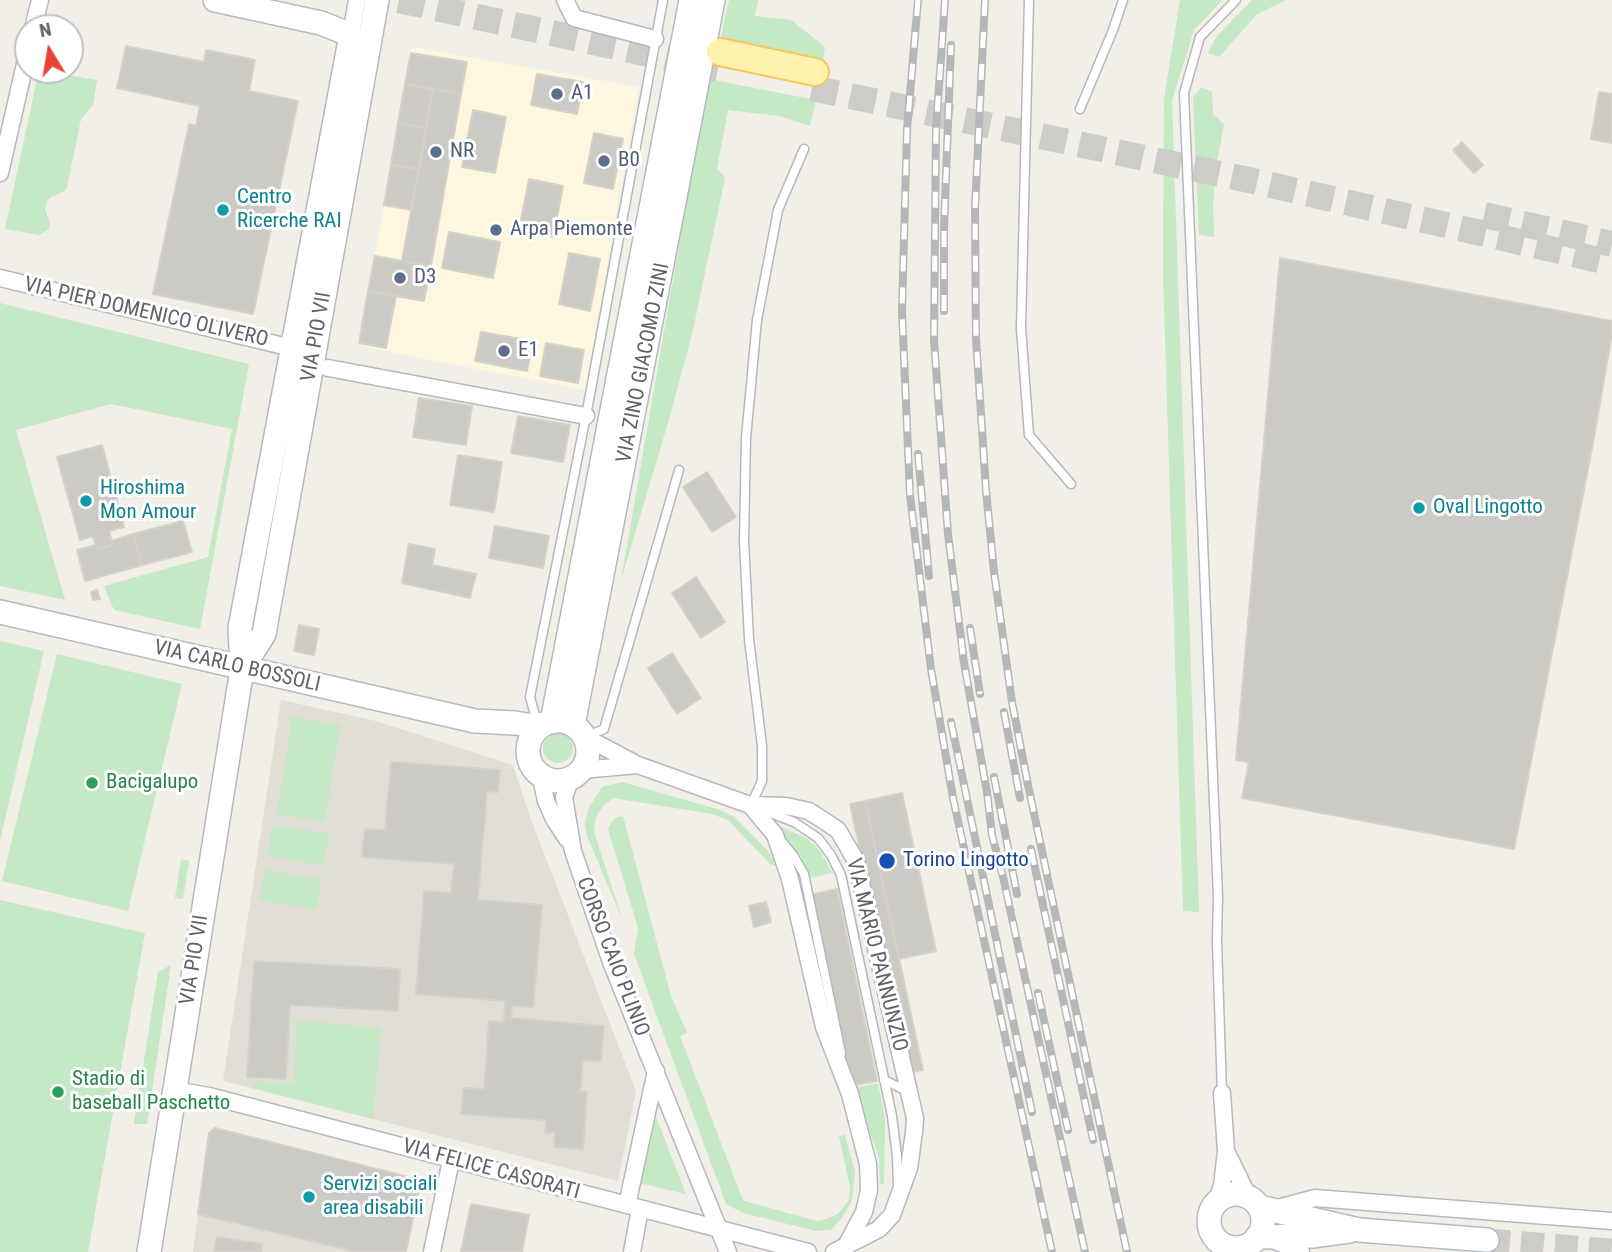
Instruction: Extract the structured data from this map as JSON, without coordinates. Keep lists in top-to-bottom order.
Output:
{
  "streets": {
    "street": [
      "VIA PIER DOMENICO OLIVERO",
      "VIA PIO VII",
      "VIA ZINO GIACOMO ZINI",
      "VIA CARLO BOSSOLI",
      "VIA MARIO PANNUNZIO",
      "CORSO CAIO PLINIO",
      "VIA FELICE CASORATI"
    ]
  },
  "crossings": [
    ["VIA PIER DOMENICO OLIVERO", "VIA PIO VII"],
    ["VIA PIO VII", "VIA CARLO BOSSOLI"],
    ["VIA PIO VII", "VIA FELICE CASORATI"],
    ["VIA ZINO GIACOMO ZINI", "VIA CARLO BOSSOLI"],
    ["VIA ZINO GIACOMO ZINI", "CORSO CAIO PLINIO"],
    ["VIA CARLO BOSSOLI", "VIA MARIO PANNUNZIO"],
    ["VIA CARLO BOSSOLI", "CORSO CAIO PLINIO"],
    ["CORSO CAIO PLINIO", "VIA FELICE CASORATI"]
  ],
  "places": [
    "A1",
    "NR",
    "B0",
    "Centro Ricerche RAI",
    "Arpa Piemonte",
    "D3",
    "E1",
    "Hiroshima Mon Amour",
    "Oval Lingotto",
    "Bacigalupo",
    "Torino Lingotto",
    "Stadio di baseball Paschetto",
    "Servizi sociali area disabili"
  ],
  "north": "top"
}
